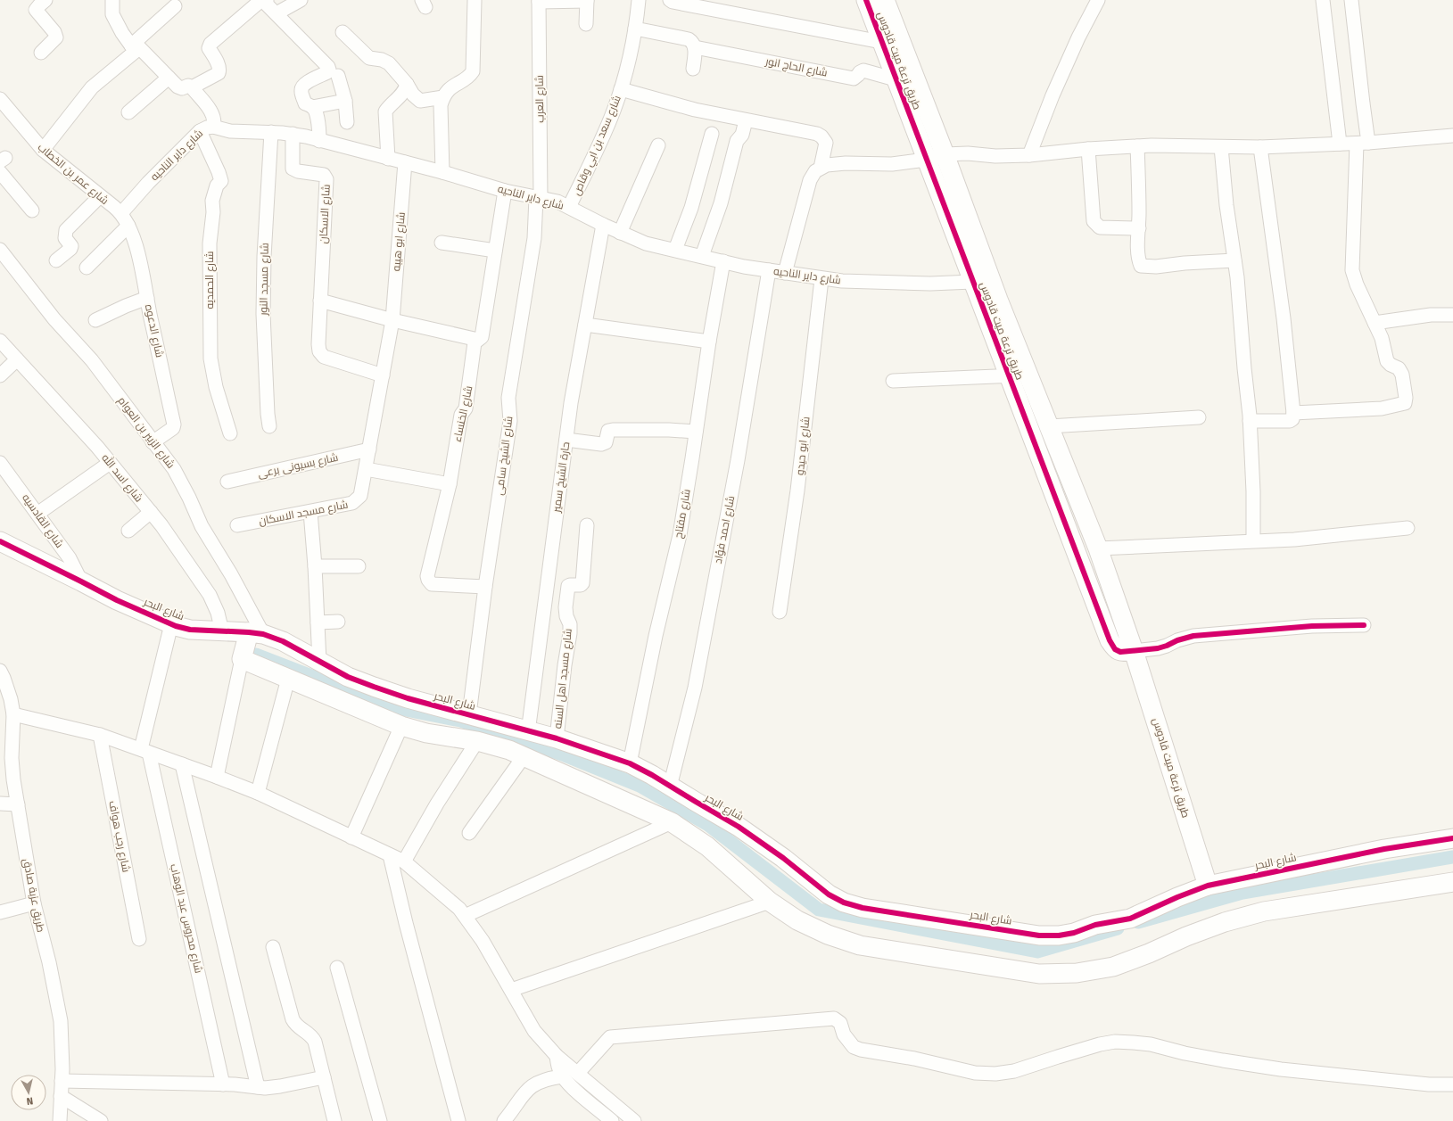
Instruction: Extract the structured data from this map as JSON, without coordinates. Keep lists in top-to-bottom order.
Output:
{
  "streets": {
    "street": [
      "طريق ترعة ميت قادوس",
      "شارع الحاج انور",
      "شارع العرب",
      "شارع سعد بن ابي وقاص",
      "شارع داير الناحيه",
      "شارع عمر بن الخطاب",
      "شارع الاسكان",
      "شارع ابو هيبه",
      "شارع مسجد النور",
      "شارع الحمديه",
      "شارع الدعوه",
      "شارع الخنساء",
      "شارع الزبير بن العوام",
      "شارع ابو حيدو",
      "شارع الشيخ سامى",
      "شارع بسيونى برعى",
      "حارة الشيخ سمير",
      "شارع اسد الله",
      "شارع مسجد الاسكان",
      "شارع مفتاح",
      "شارع القادسيه",
      "شارع احمد فؤاد",
      "شارع البحر",
      "شارع مسجد اهل السنه",
      "شارع رجب هواف",
      "طريق عزبة صادق",
      "شارع محروس عبد الوهاب"
    ]
  },
  "crossings": [
    ["طريق ترعة ميت قادوس", "شارع الحاج انور"],
    ["طريق ترعة ميت قادوس", "شارع داير الناحيه"],
    ["طريق ترعة ميت قادوس", "شارع البحر"],
    ["شارع الحاج انور", "شارع سعد بن ابي وقاص"],
    ["شارع العرب", "شارع داير الناحيه"],
    ["شارع العرب", "شارع الشيخ سامى"],
    ["شارع سعد بن ابي وقاص", "شارع داير الناحيه"],
    ["شارع داير الناحيه", "شارع عمر بن الخطاب"],
    ["شارع داير الناحيه", "شارع الاسكان"],
    ["شارع داير الناحيه", "شارع ابو هيبه"],
    ["شارع داير الناحيه", "شارع مسجد النور"],
    ["شارع داير الناحيه", "شارع الحمديه"],
    ["شارع داير الناحيه", "شارع الدعوه"],
    ["شارع داير الناحيه", "شارع الخنساء"],
    ["شارع داير الناحيه", "شارع ابو حيدو"],
    ["شارع داير الناحيه", "شارع الشيخ سامى"],
    ["شارع داير الناحيه", "حارة الشيخ سمير"],
    ["شارع داير الناحيه", "شارع مفتاح"],
    ["شارع داير الناحيه", "شارع احمد فؤاد"],
    ["شارع عمر بن الخطاب", "شارع الدعوه"],
    ["شارع الدعوه", "شارع الزبير بن العوام"],
    ["شارع الخنساء", "شارع الشيخ سامى"],
    ["شارع الزبير بن العوام", "شارع البحر"],
    ["شارع الشيخ سامى", "شارع البحر"],
    ["حارة الشيخ سمير", "شارع البحر"],
    ["شارع اسد الله", "شارع البحر"],
    ["شارع مفتاح", "شارع البحر"],
    ["شارع القادسيه", "شارع البحر"],
    ["شارع احمد فؤاد", "شارع البحر"],
    ["شارع البحر", "شارع مسجد اهل السنه"]
  ],
  "north": "bottom"
}
